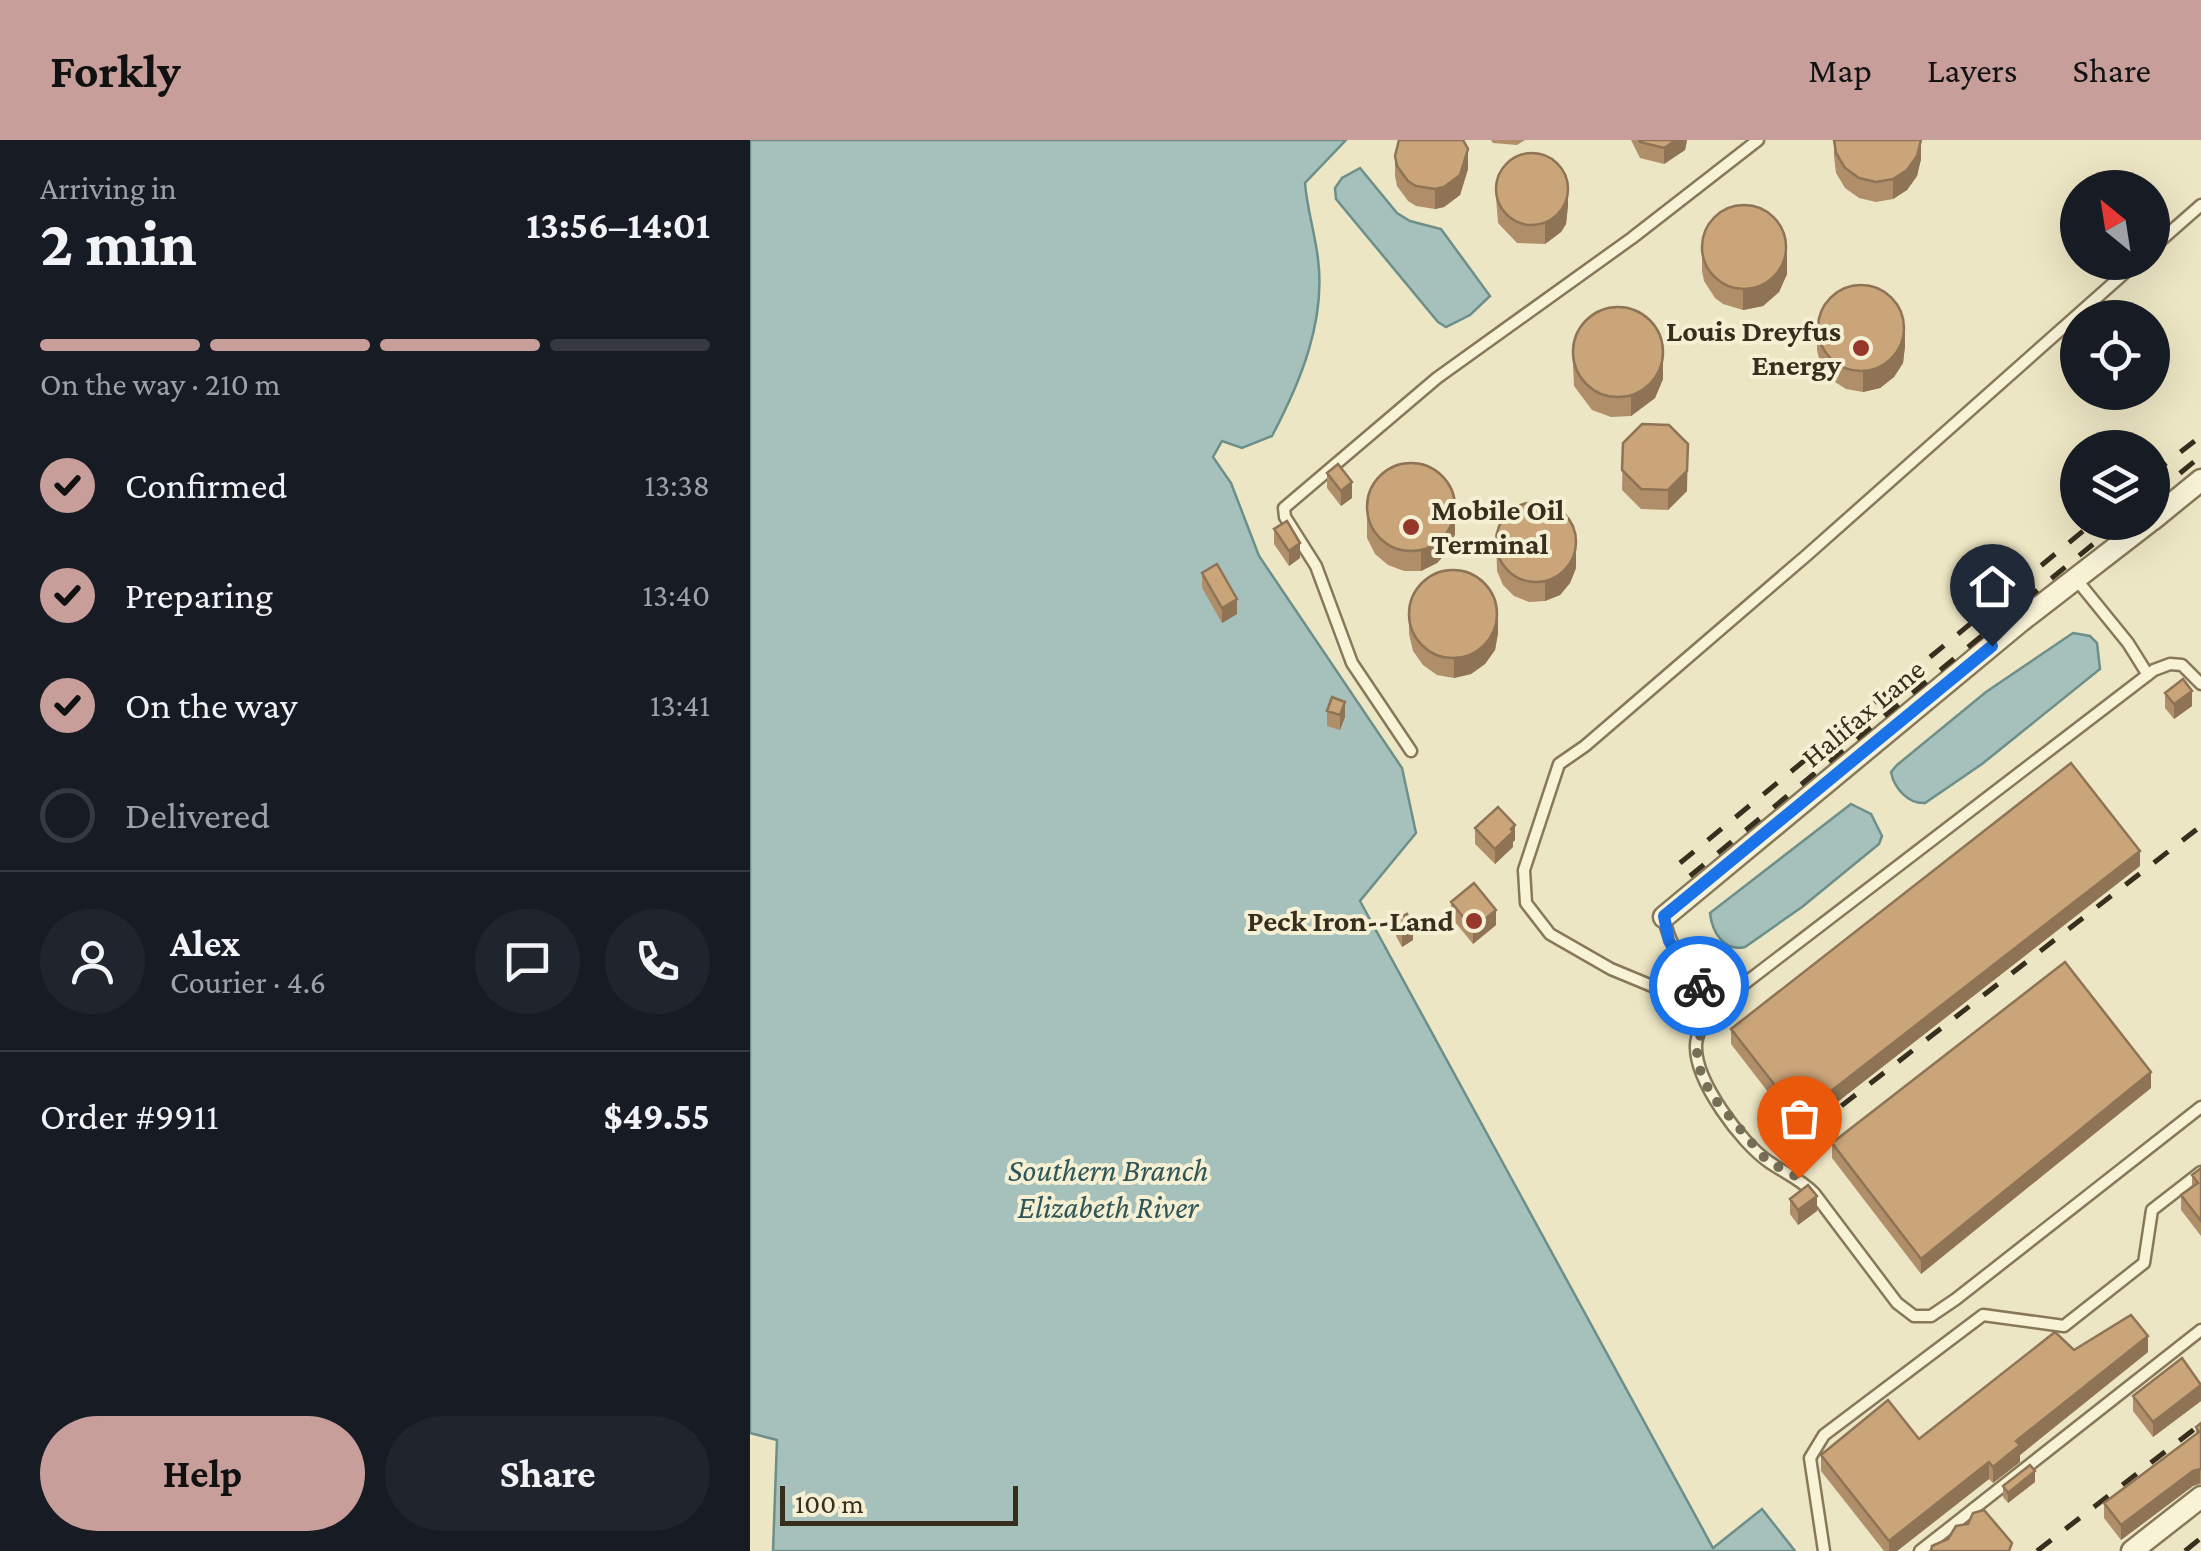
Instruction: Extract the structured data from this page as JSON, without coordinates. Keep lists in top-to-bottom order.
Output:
{
  "streets": {
    "street": ["Halifax Lane"]
  },
  "water": ["Southern Branch Elizabeth River"],
  "places": ["Louis Dreyfus Energy", "Mobile Oil Terminal", "Peck Iron--Land"],
  "scale_bar": "100 m",
  "north": "top left",
  "page": {
    "header": "Forkly",
    "nav": ["Map", "Layers", "Share"],
    "heading": ["2 min", "Arriving in", "13:56–14:01"],
    "panel": [
      "Alex",
      "Courier · 4.6",
      "Order #9911",
      "$49.55"
    ],
    "bar": "On the way · 210 m",
    "list": [
      ["Confirmed", "13:38"],
      ["Preparing", "13:40"],
      ["On the way", "13:41"],
      "Delivered"
    ],
    "buttons": ["Help", "Share"],
    "scale": "100 m"
  }
}
